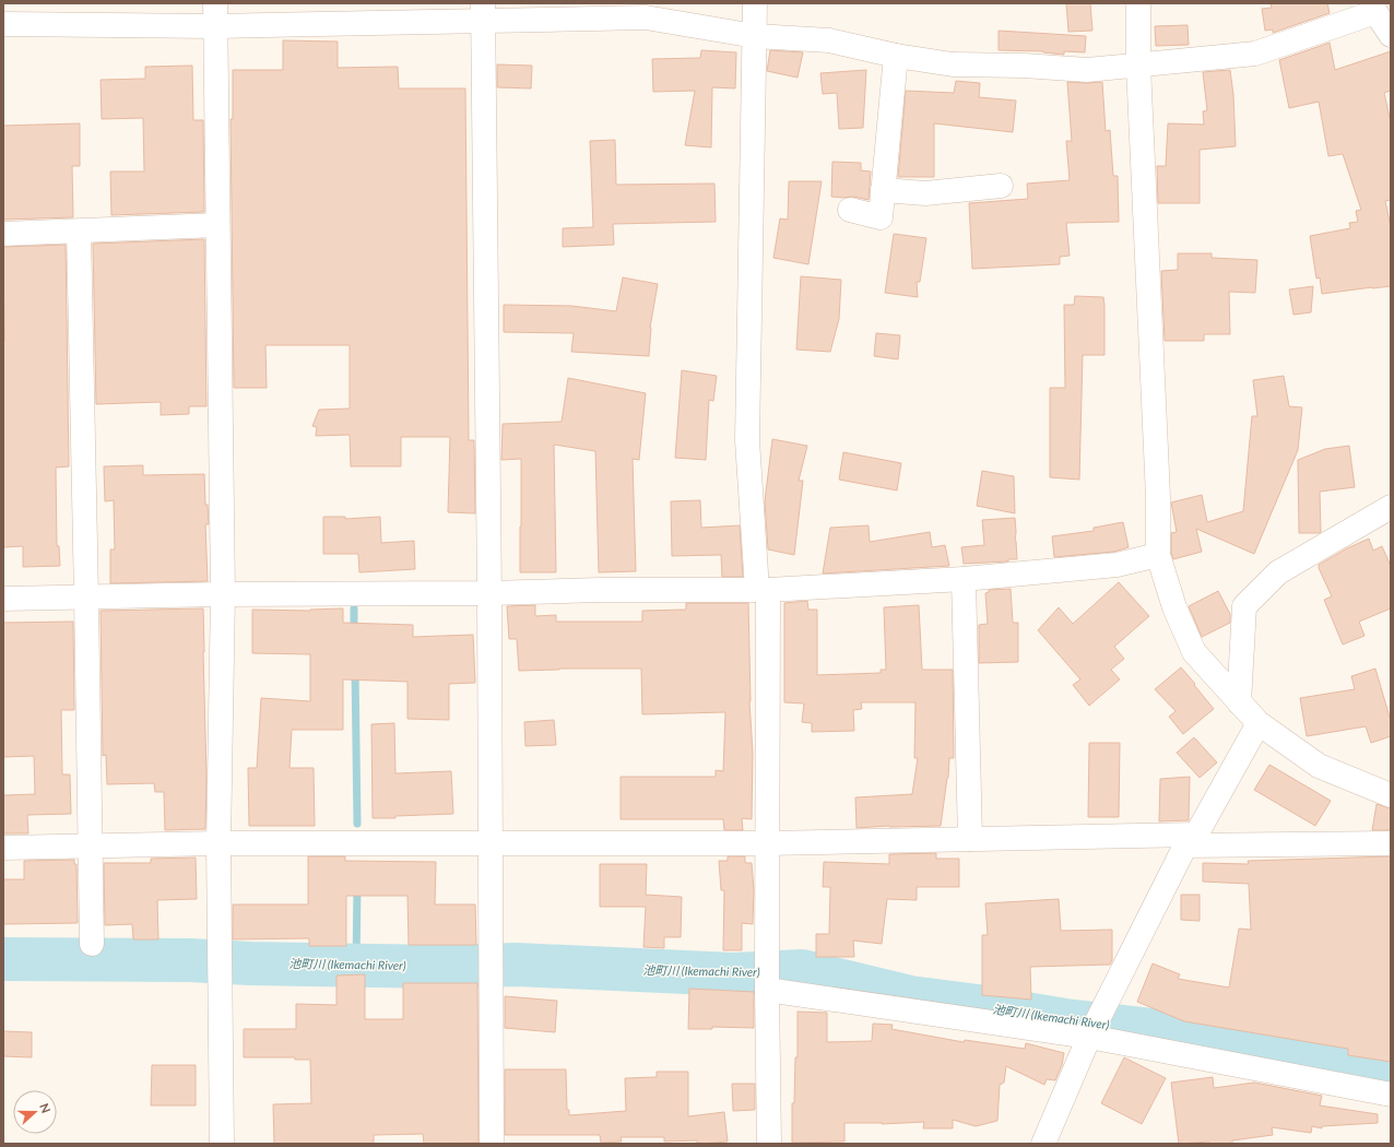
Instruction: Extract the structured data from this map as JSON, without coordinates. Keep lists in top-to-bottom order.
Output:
{
  "water": ["池町川 (Ikemachi River)"],
  "north": "right"
}
